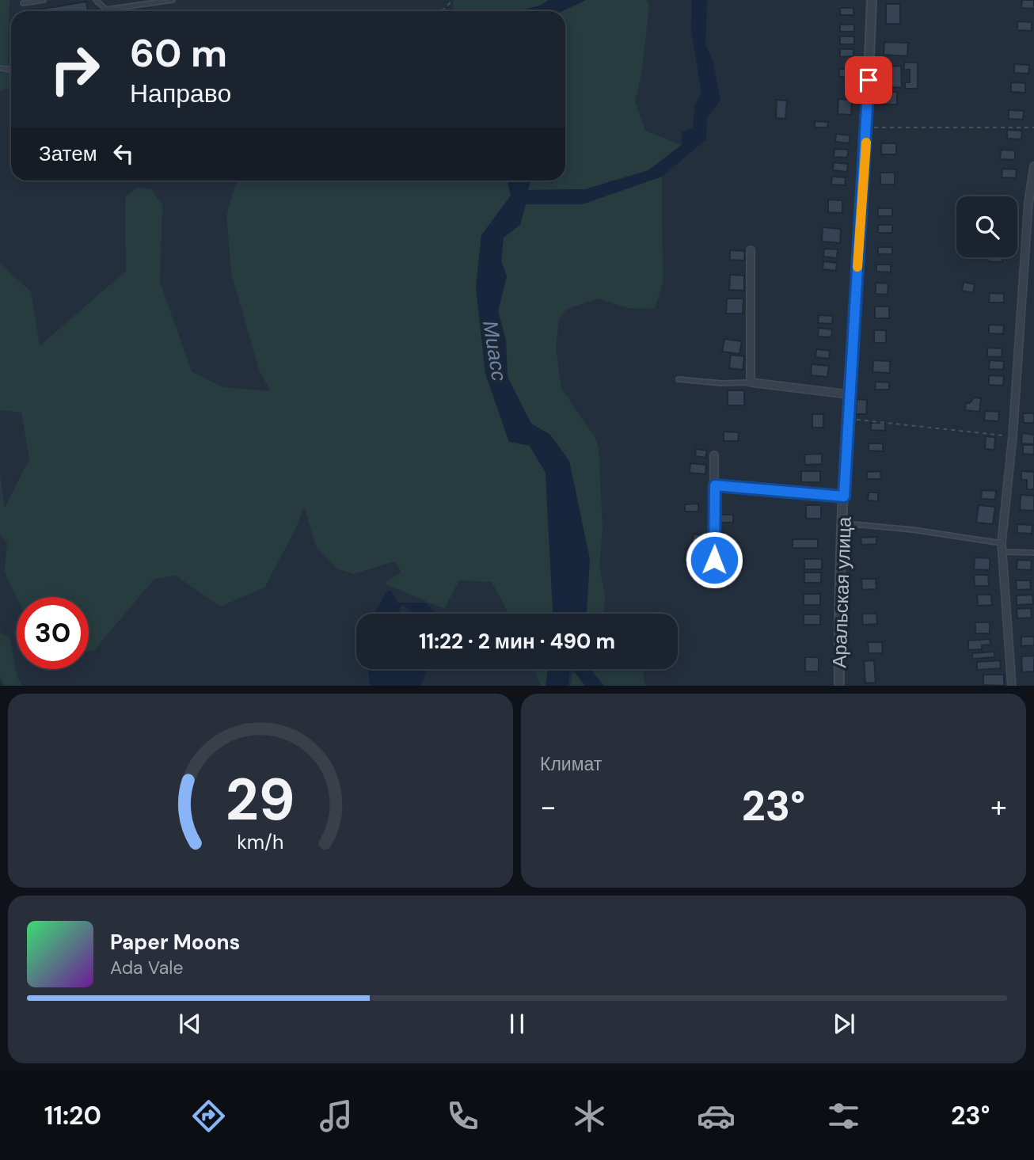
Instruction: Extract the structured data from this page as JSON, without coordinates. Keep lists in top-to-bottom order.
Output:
{
  "streets": {
    "street": ["Аральская улица"]
  },
  "water": ["Миасс"],
  "page": {
    "turn": ["60 m", "Направо"],
    "then": "Затем",
    "limit": "30",
    "trip": "11:22 · 2 мин · 490 m",
    "tile": "Климат",
    "heat": ["−", "23°", "+"],
    "song": ["Paper Moons", "Ada Vale"],
    "tabs": ["11:20", "23°"],
    "gauge": ["29", "km/h"]
  }
}
